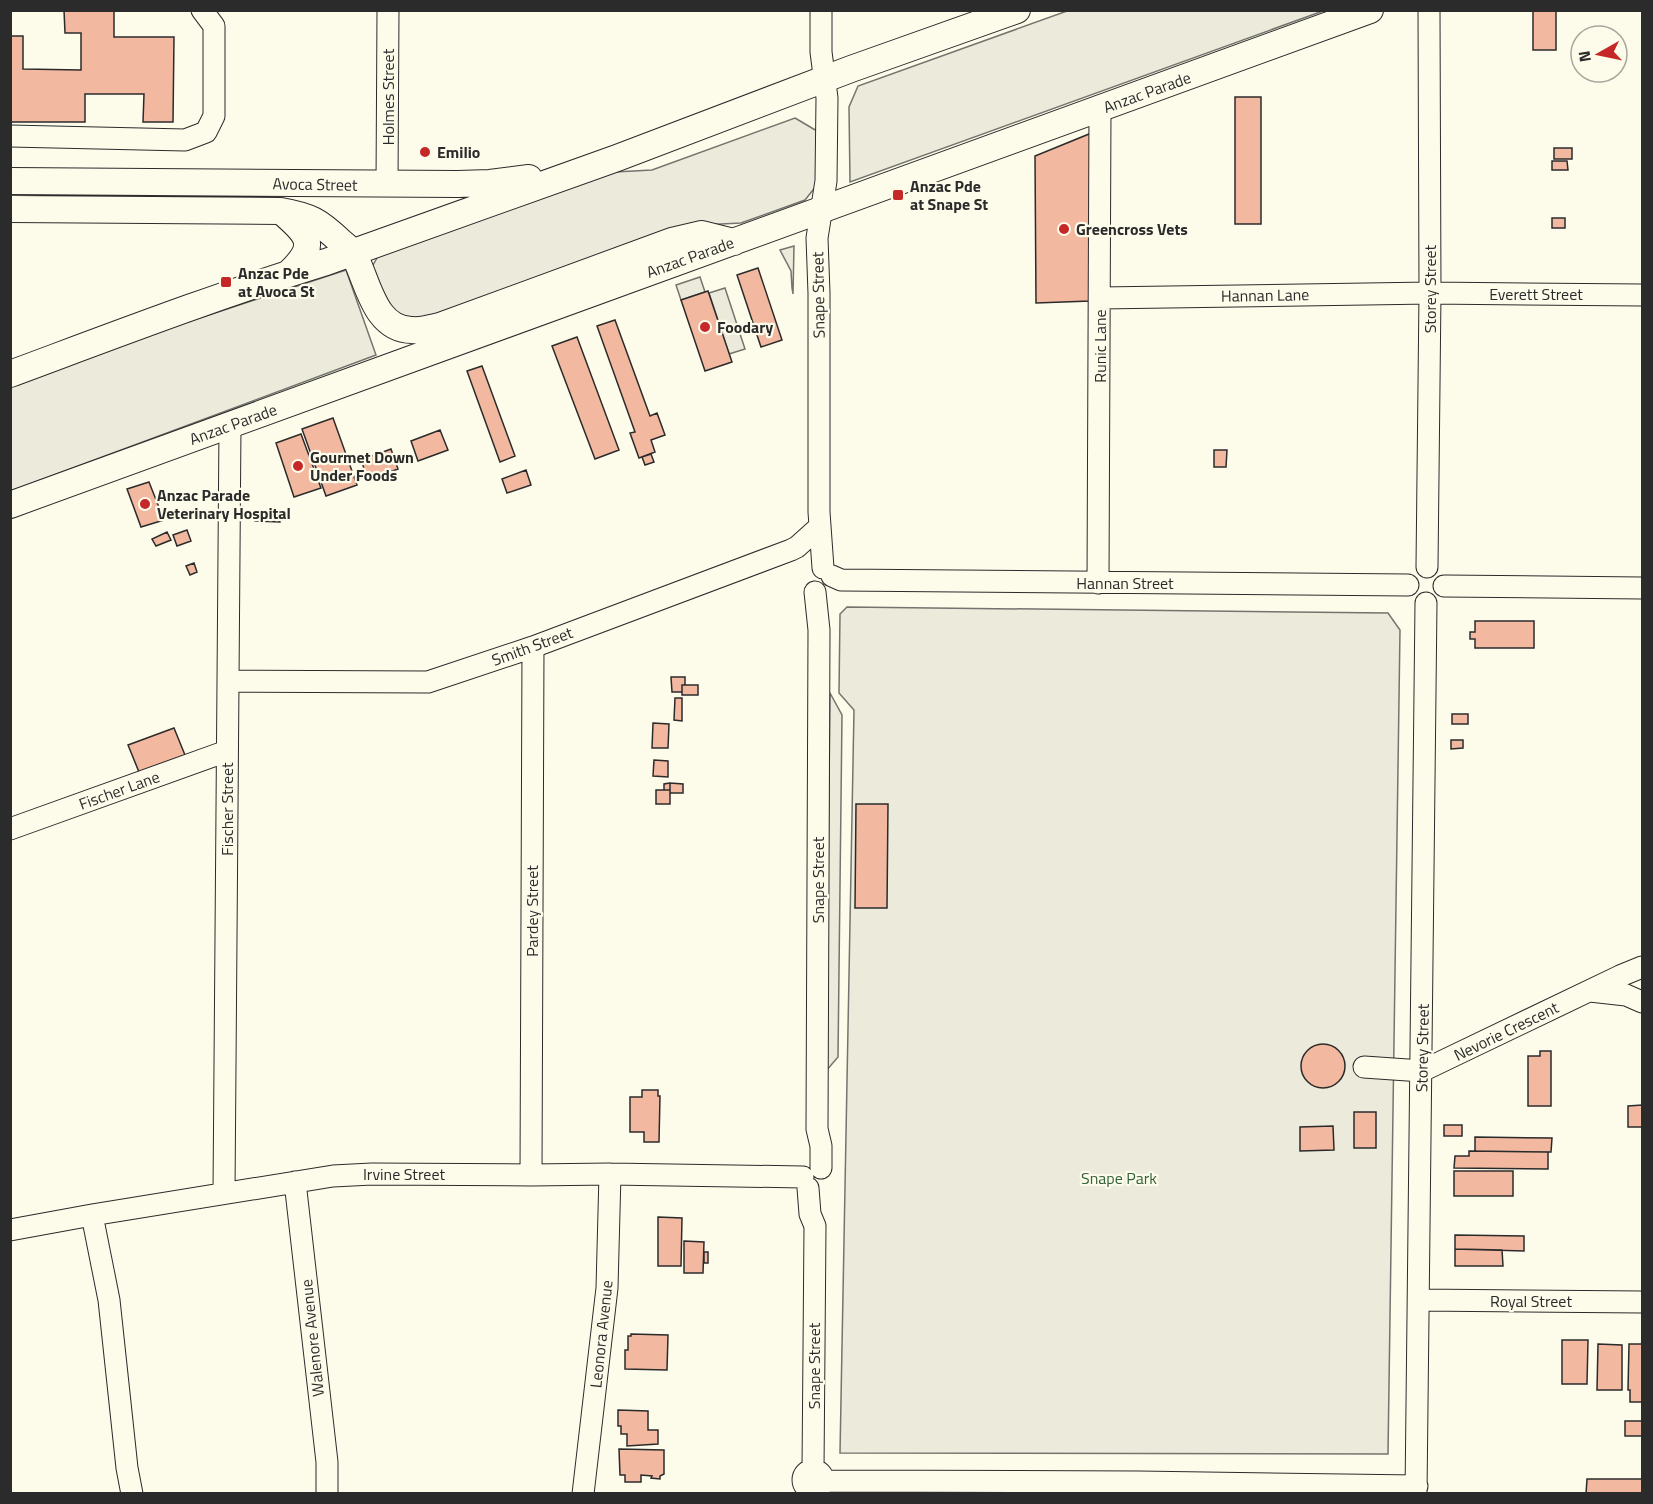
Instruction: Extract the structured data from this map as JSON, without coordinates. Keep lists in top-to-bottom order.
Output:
{
  "streets": {
    "main road": ["Anzac Parade", "Avoca Street"],
    "street": [
      "Holmes Street",
      "Storey Street",
      "Everett Street",
      "Snape Street",
      "Hannan Lane",
      "Runic Lane",
      "Hannan Street",
      "Smith Street",
      "Fischer Lane",
      "Fischer Street",
      "Pardey Street",
      "Nevorie Crescent",
      "Irvine Street",
      "Royal Street",
      "Leonora Avenue",
      "Walenore Avenue"
    ]
  },
  "crossings": [
    ["Anzac Parade", "Snape Street"],
    ["Anzac Parade", "Runic Lane"],
    ["Anzac Parade", "Fischer Street"],
    ["Holmes Street", "Avoca Street"],
    ["Storey Street", "Everett Street"],
    ["Storey Street", "Hannan Lane"],
    ["Storey Street", "Hannan Street"],
    ["Storey Street", "Nevorie Crescent"],
    ["Storey Street", "Royal Street"],
    ["Everett Street", "Hannan Lane"],
    ["Snape Street", "Hannan Street"],
    ["Snape Street", "Smith Street"],
    ["Snape Street", "Irvine Street"],
    ["Hannan Lane", "Runic Lane"],
    ["Runic Lane", "Hannan Street"],
    ["Smith Street", "Fischer Street"],
    ["Smith Street", "Pardey Street"],
    ["Fischer Lane", "Fischer Street"],
    ["Fischer Street", "Irvine Street"],
    ["Pardey Street", "Irvine Street"],
    ["Irvine Street", "Leonora Avenue"],
    ["Irvine Street", "Walenore Avenue"]
  ],
  "parks": ["Snape Park"],
  "places": {
    "other": [
      "Emilio",
      "Greencross Vets",
      "Foodary",
      "Gourmet Down Under Foods",
      "Anzac Parade Veterinary Hospital"
    ],
    "transit": ["Anzac Pde at Snape St", "Anzac Pde at Avoca St"]
  },
  "north": "left"
}
